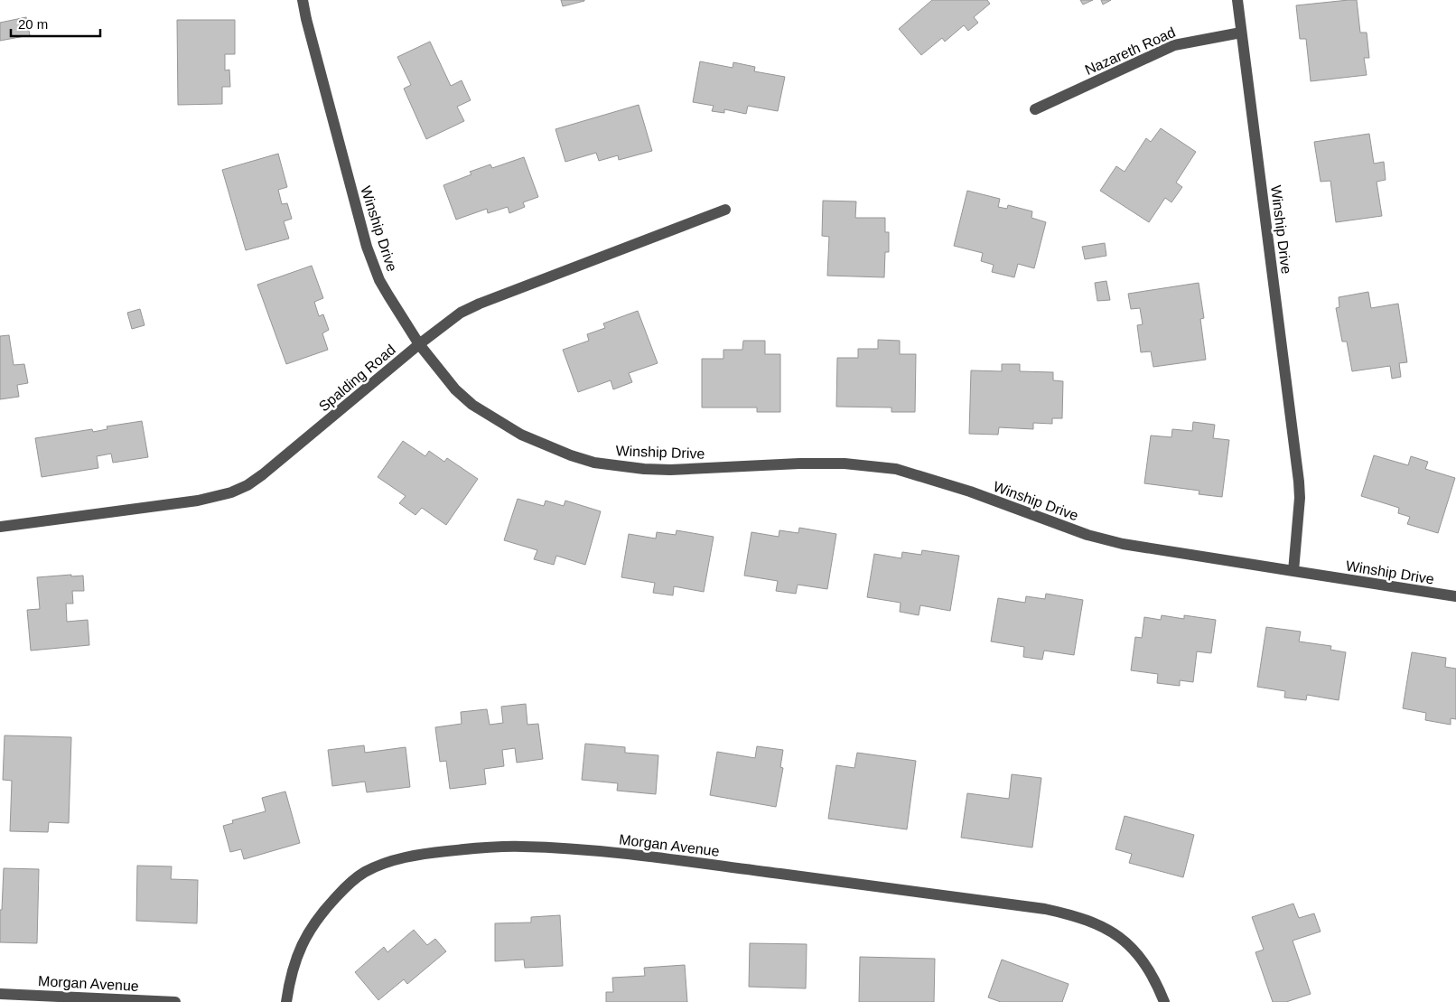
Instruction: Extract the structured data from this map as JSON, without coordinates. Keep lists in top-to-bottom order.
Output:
{
  "streets": {
    "street": [
      "Nazareth Road",
      "Winship Drive",
      "Spalding Road",
      "Morgan Avenue"
    ]
  },
  "crossings": [
    ["Nazareth Road", "Winship Drive"],
    ["Winship Drive", "Spalding Road"]
  ],
  "scale_bar": "20 m"
}
